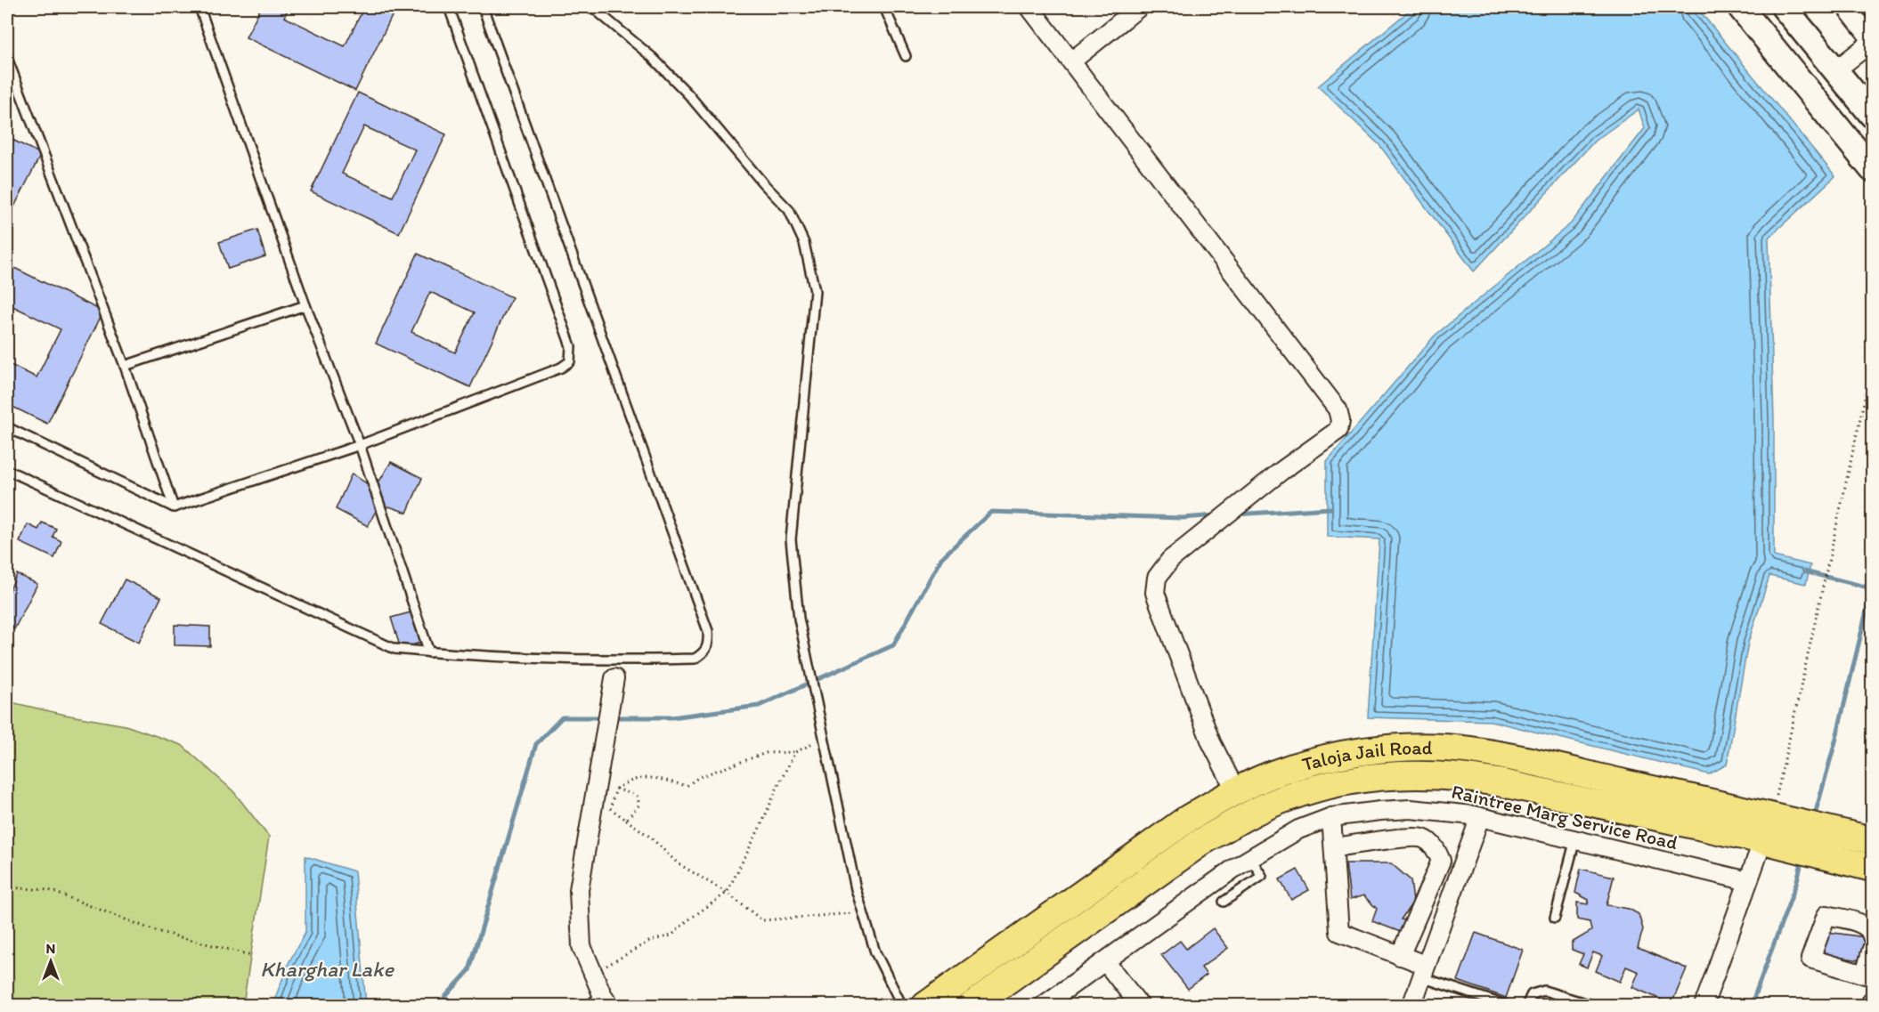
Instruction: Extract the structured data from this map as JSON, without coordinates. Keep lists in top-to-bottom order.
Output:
{
  "streets": {
    "main road": ["Taloja Jail Road"],
    "street": ["Raintree Marg Service Road"]
  },
  "water": ["Kharghar Lake"],
  "north": "top"
}
